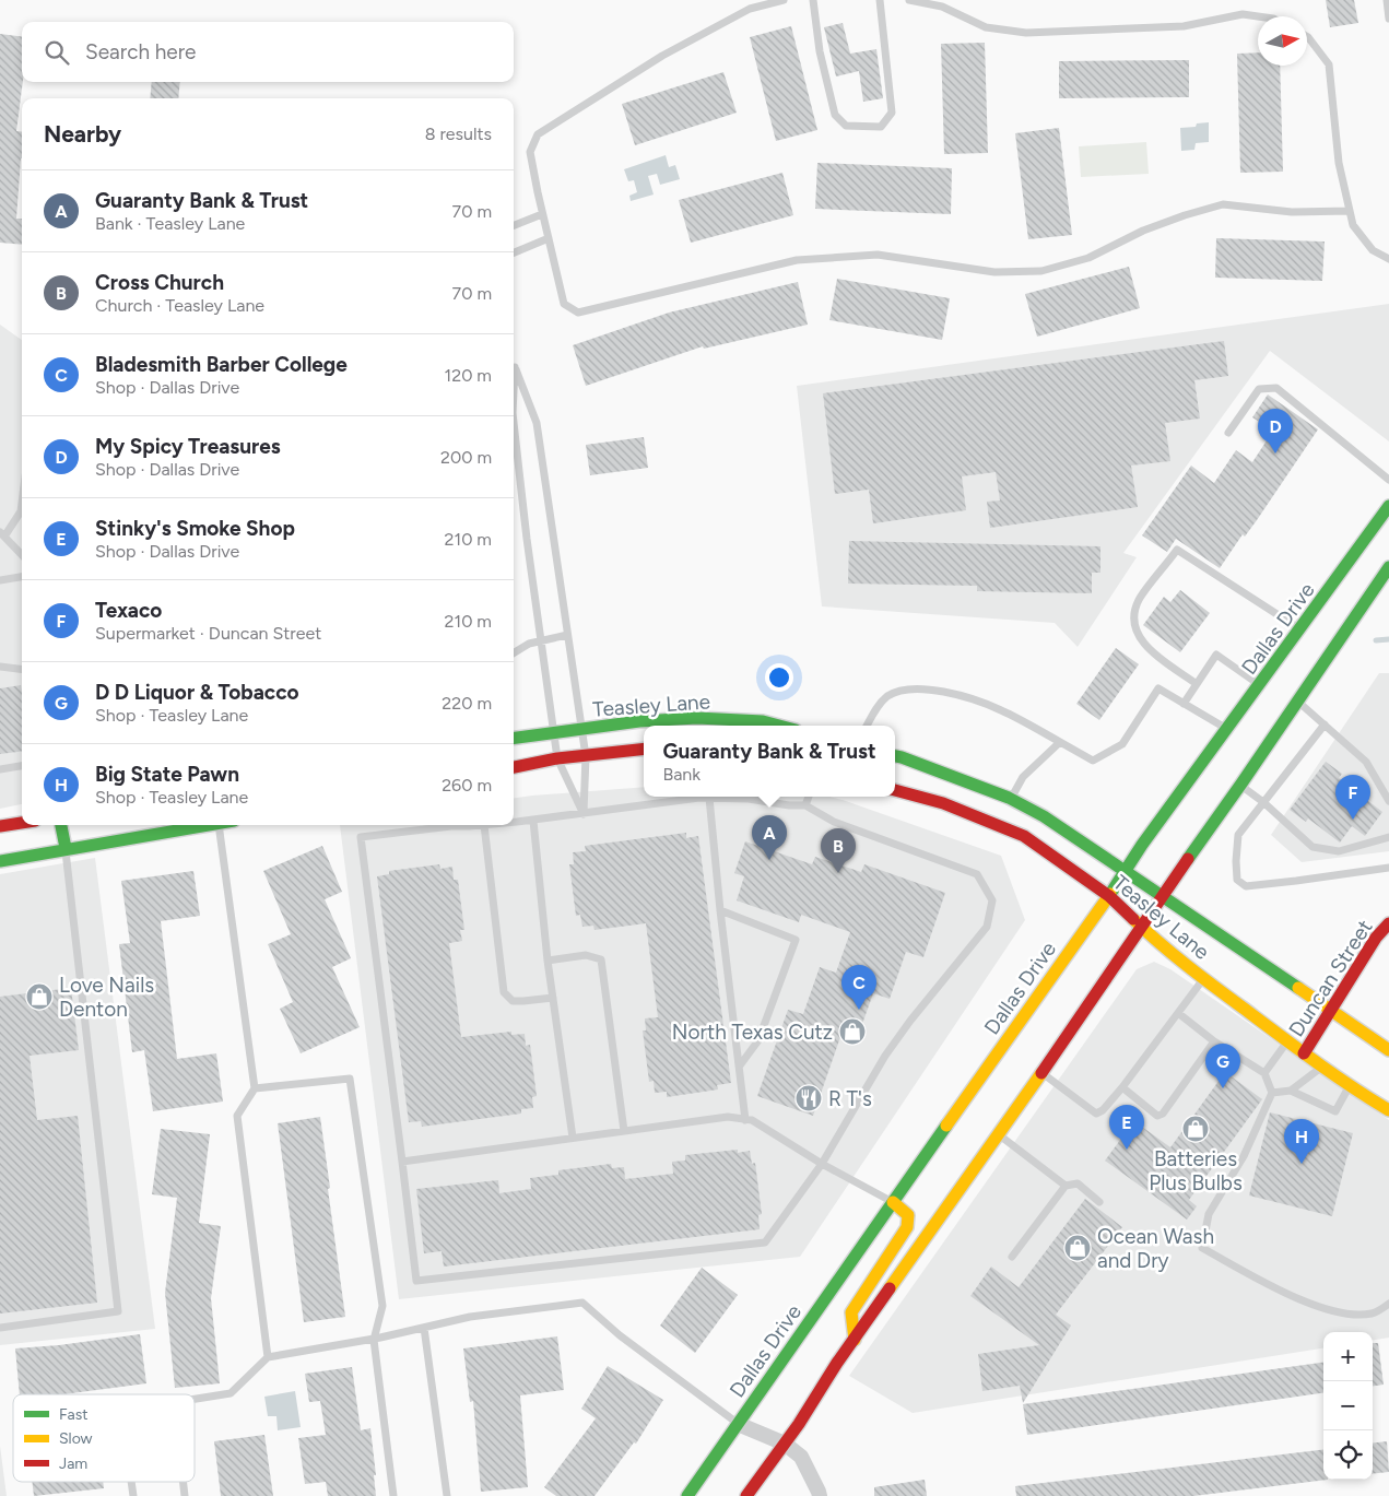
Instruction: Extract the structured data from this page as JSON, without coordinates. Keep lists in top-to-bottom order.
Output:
{
  "streets": {
    "main road": ["Dallas Drive", "Teasley Lane", "Duncan Street"]
  },
  "crossings": [
    ["Dallas Drive", "Teasley Lane"],
    ["Teasley Lane", "Duncan Street"]
  ],
  "places": {
    "shop": [
      "Love Nails Denton",
      "North Texas Cutz",
      "Batteries Plus Bulbs",
      "Ocean Wash and Dry"
    ],
    "restaurant": ["R T's"]
  },
  "legend": ["Fast", "Slow", "Jam"],
  "north": "right",
  "page": {
    "search": "Search here",
    "heading": ["Nearby", "8 results"],
    "list": [
      {
        "mark": "A",
        "name": "Guaranty Bank & Trust",
        "note": "Bank · Teasley Lane",
        "value": "70 m"
      },
      {
        "mark": "B",
        "name": "Cross Church",
        "note": "Church · Teasley Lane",
        "value": "70 m"
      },
      {
        "mark": "C",
        "name": "Bladesmith Barber College",
        "note": "Shop · Dallas Drive",
        "value": "120 m"
      },
      {
        "mark": "D",
        "name": "My Spicy Treasures",
        "note": "Shop · Dallas Drive",
        "value": "200 m"
      },
      {
        "mark": "E",
        "name": "Stinky's Smoke Shop",
        "note": "Shop · Dallas Drive",
        "value": "210 m"
      },
      {
        "mark": "F",
        "name": "Texaco",
        "note": "Supermarket · Duncan Street",
        "value": "210 m"
      },
      {
        "mark": "G",
        "name": "D D Liquor & Tobacco",
        "note": "Shop · Teasley Lane",
        "value": "220 m"
      },
      {
        "mark": "H",
        "name": "Big State Pawn",
        "note": "Shop · Teasley Lane",
        "value": "260 m"
      }
    ],
    "pins": [
      "D",
      "F",
      "A",
      "B",
      "C",
      "G",
      "E",
      "H"
    ],
    "popup": ["Guaranty Bank & Trust", "Bank"],
    "map_buttons": ["+", "−"]
  }
}
